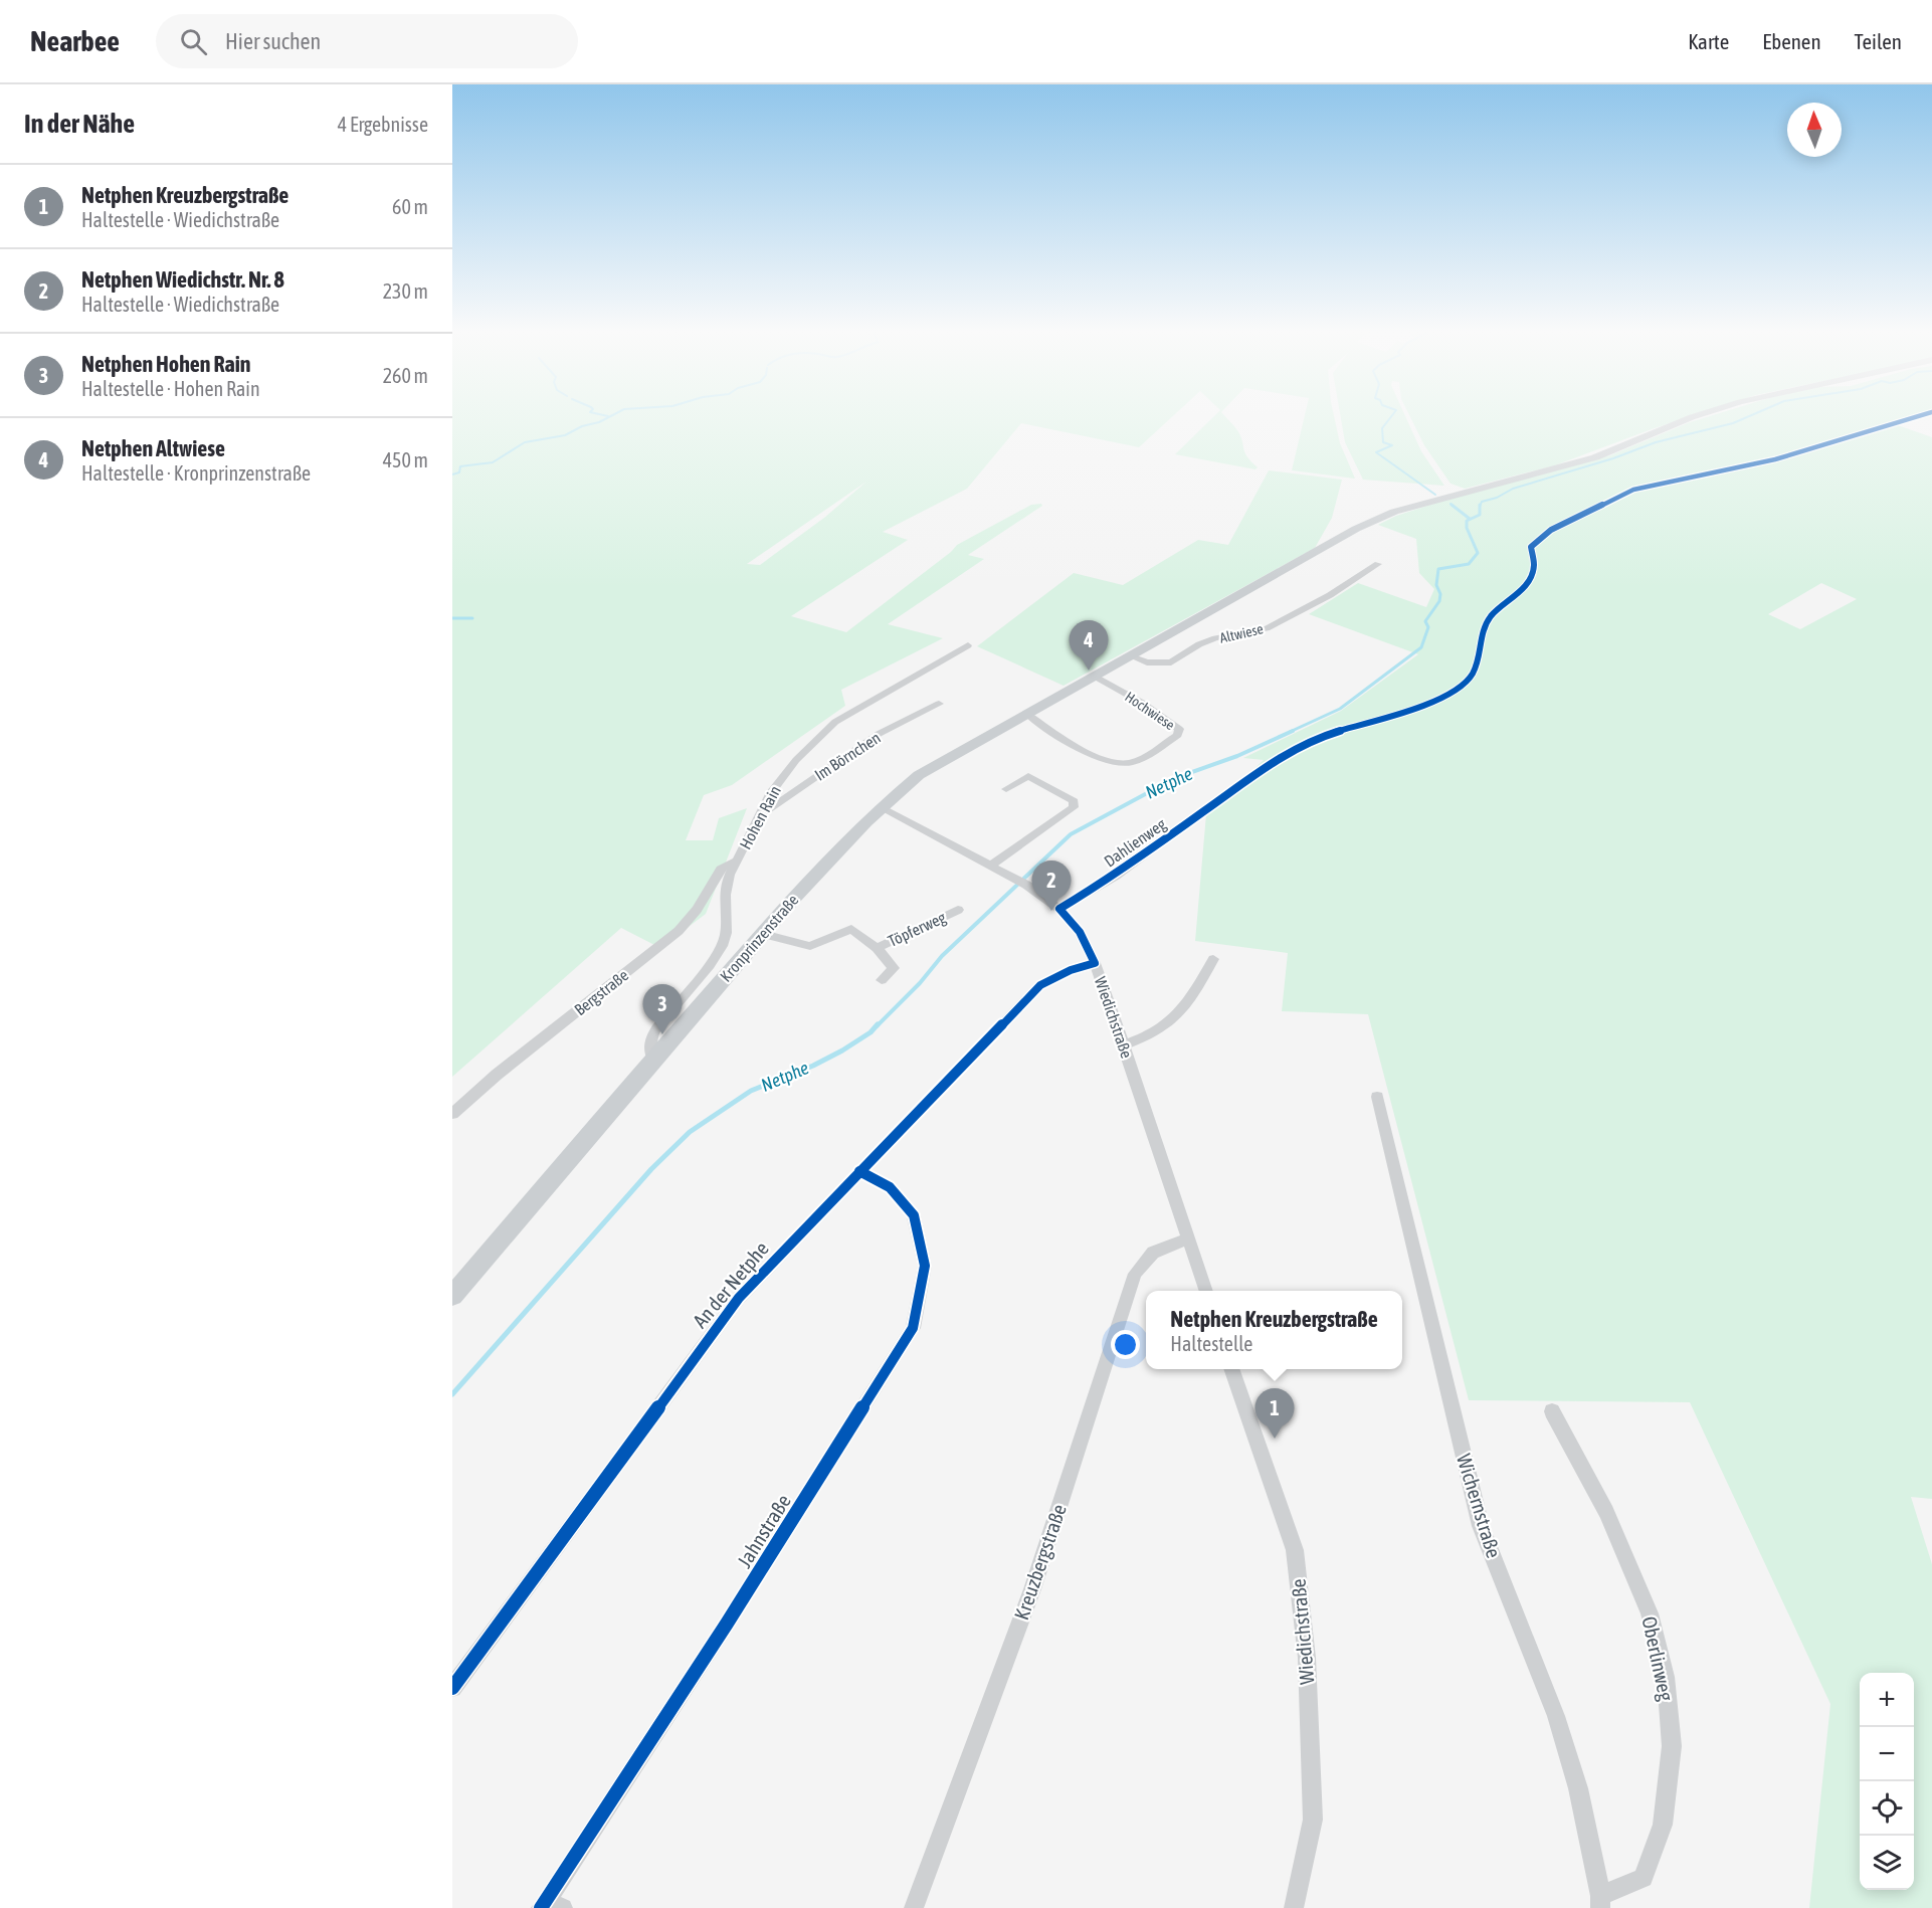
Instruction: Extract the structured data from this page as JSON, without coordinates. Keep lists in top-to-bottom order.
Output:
{
  "streets": {
    "main road": ["Kronprinzenstraße"],
    "street": [
      "Altwiese",
      "Hochwiese",
      "Im Börnchen",
      "Hohen Rain",
      "Dahlienweg",
      "Töpferweg",
      "Bergstraße",
      "Wiedichstraße",
      "An der Netphe",
      "Wichernstraße",
      "Jahnstraße",
      "Kreuzbergstraße",
      "Oberlinweg"
    ]
  },
  "crossings": [
    ["Altwiese", "Kronprinzenstraße"],
    ["Hochwiese", "Kronprinzenstraße"],
    ["Im Börnchen", "Hohen Rain"],
    ["Hohen Rain", "Kronprinzenstraße"],
    ["Hohen Rain", "Bergstraße"],
    ["Dahlienweg", "Wiedichstraße"],
    ["Töpferweg", "Kronprinzenstraße"],
    ["Kronprinzenstraße", "Wiedichstraße"],
    ["Wiedichstraße", "An der Netphe"],
    ["Wiedichstraße", "Kreuzbergstraße"],
    ["An der Netphe", "Jahnstraße"],
    ["Wichernstraße", "Oberlinweg"]
  ],
  "water": ["Netphe"],
  "north": "top",
  "page": {
    "header": "Nearbee",
    "search": "Hier suchen",
    "nav": ["Karte", "Ebenen", "Teilen"],
    "heading": ["In der Nähe", "4 Ergebnisse"],
    "list": [
      {
        "mark": "1",
        "name": "Netphen Kreuzbergstraße",
        "note": "Haltestelle · Wiedichstraße",
        "value": "60 m"
      },
      {
        "mark": "2",
        "name": "Netphen Wiedichstr. Nr. 8",
        "note": "Haltestelle · Wiedichstraße",
        "value": "230 m"
      },
      {
        "mark": "3",
        "name": "Netphen Hohen Rain",
        "note": "Haltestelle · Hohen Rain",
        "value": "260 m"
      },
      {
        "mark": "4",
        "name": "Netphen Altwiese",
        "note": "Haltestelle · Kronprinzenstraße",
        "value": "450 m"
      }
    ],
    "pins": [
      "4",
      "2",
      "3",
      "1"
    ],
    "popup": ["Netphen Kreuzbergstraße", "Haltestelle"],
    "map_buttons": ["+", "−"]
  }
}
